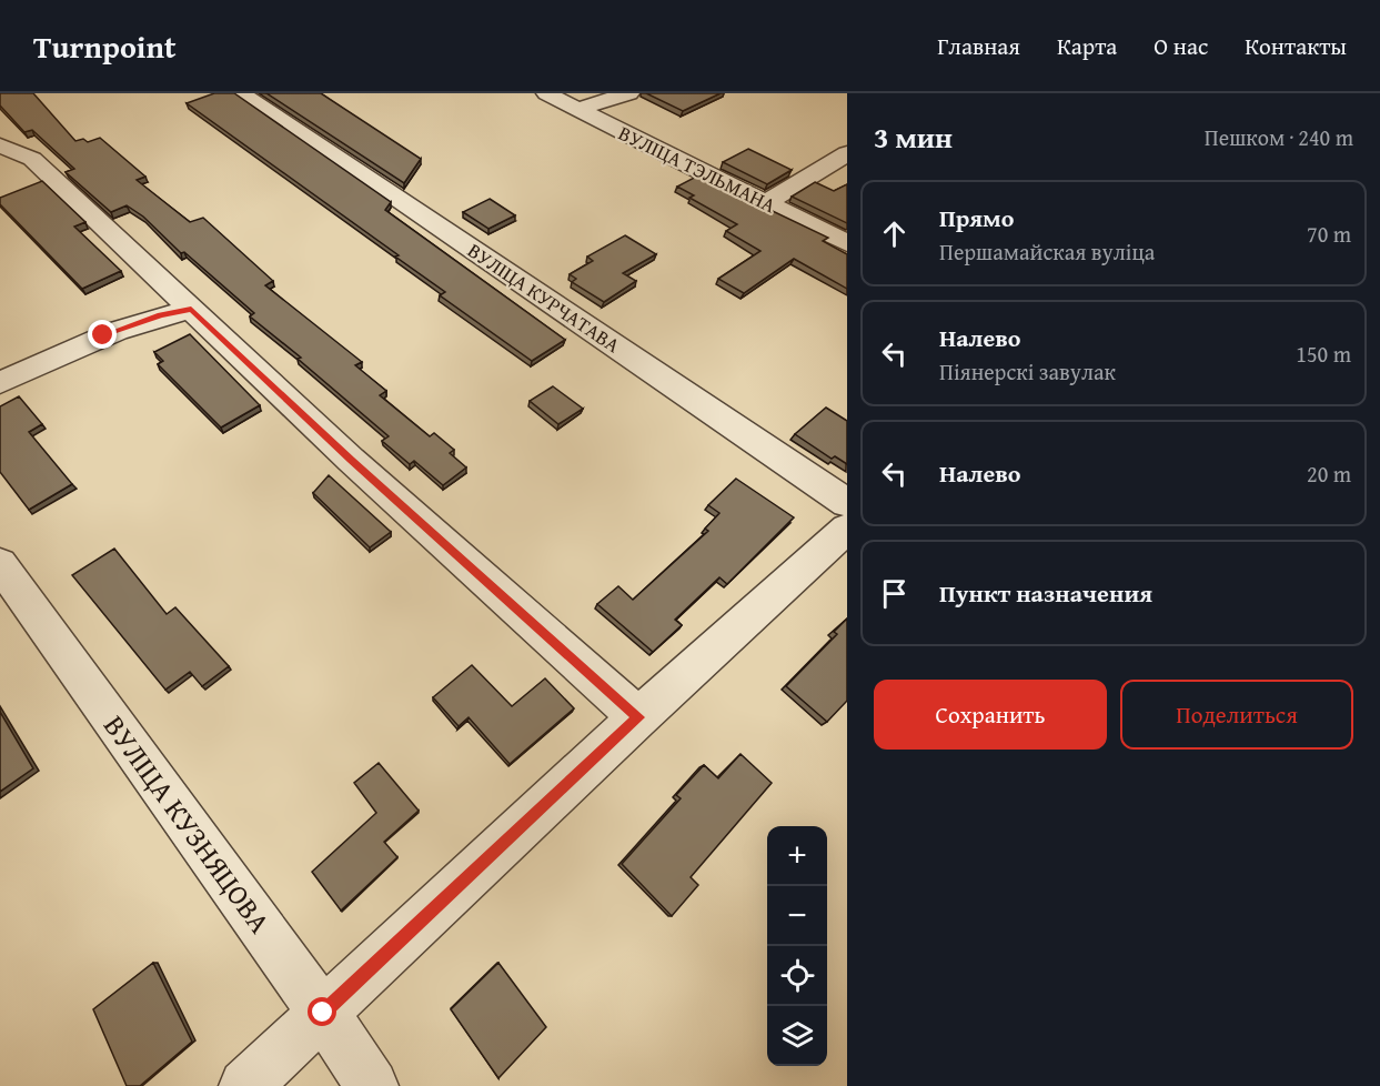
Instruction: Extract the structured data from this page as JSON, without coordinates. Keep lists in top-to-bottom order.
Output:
{
  "streets": {
    "street": ["ВУЛІЦА ТЭЛЬМАНА", "ВУЛІЦА КУРЧАТАВА", "ВУЛІЦА КУЗНЯЦОВА"]
  },
  "page": {
    "header": "Turnpoint",
    "nav": [
      "Главная",
      "Карта",
      "О нас",
      "Контакты"
    ],
    "heading": ["3 мин", "Пешком · 240 m"],
    "list": [
      ["Прямо", "Першамайская вуліца", "70 m"],
      ["Налево", "Піянерскі завулак", "150 m"],
      ["Налево", "20 m"],
      "Пункт назначения"
    ],
    "buttons": ["Сохранить", "Поделиться"],
    "map_buttons": ["+", "−"]
  }
}
